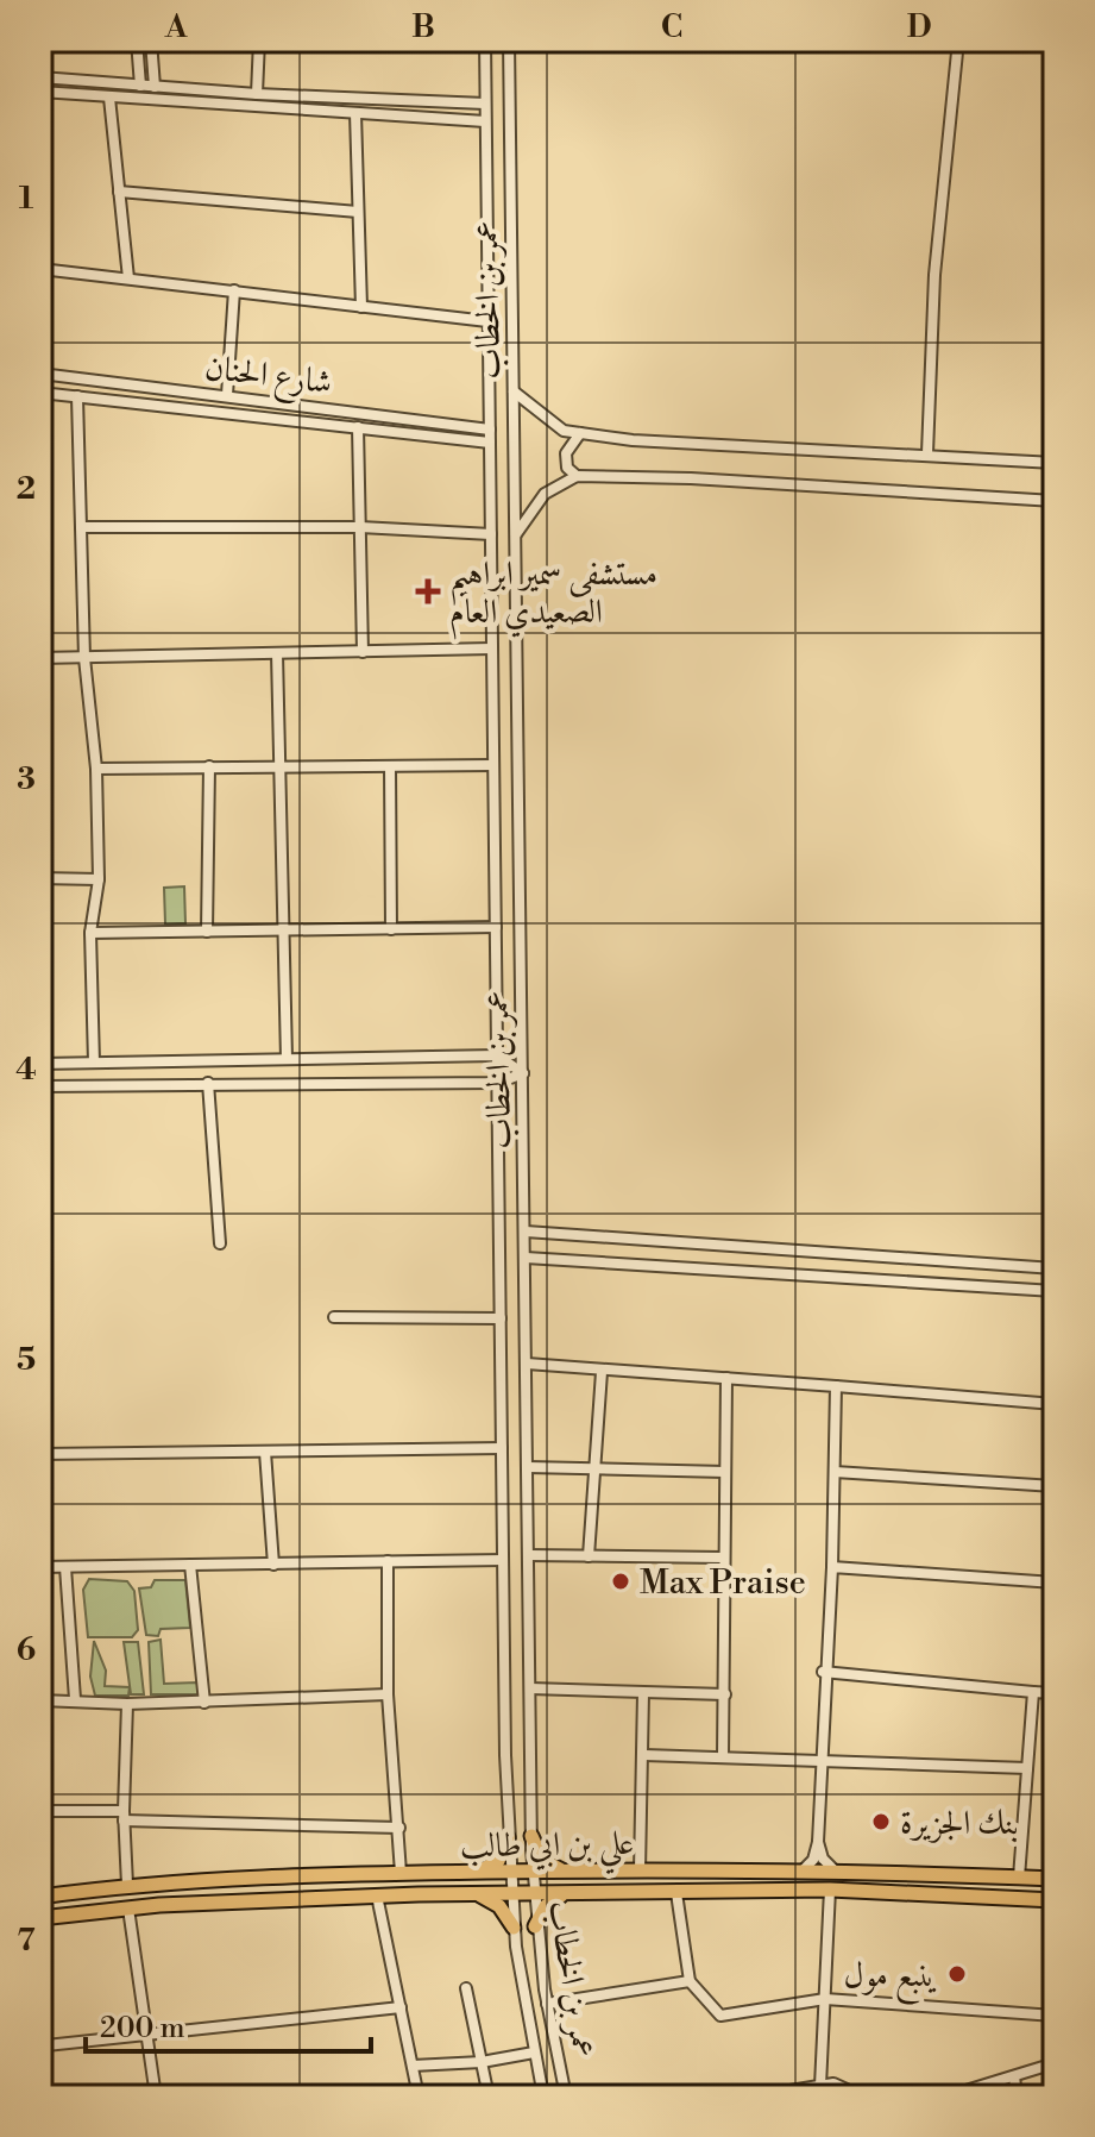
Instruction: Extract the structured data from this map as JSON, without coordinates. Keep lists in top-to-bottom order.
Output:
{
  "streets": {
    "main road": ["علي بن ابي طالب"],
    "street": ["عمر بن الخطاب", "شارع الحنان"]
  },
  "crossings": [
    ["عمر بن الخطاب", "شارع الحنان"],
    ["عمر بن الخطاب", "علي بن ابي طالب"]
  ],
  "places": {
    "health": ["مستشفى سمير ابراهيم الصعيدي العام"],
    "other": ["Max Praise", "بنك الجزيرة", "ينبع مول"]
  },
  "scale_bar": "200 m",
  "grid": {
    "columns": [
      "A",
      "B",
      "C",
      "D"
    ],
    "rows": [
      "1",
      "2",
      "3",
      "4",
      "5",
      "6",
      "7"
    ]
  }
}
